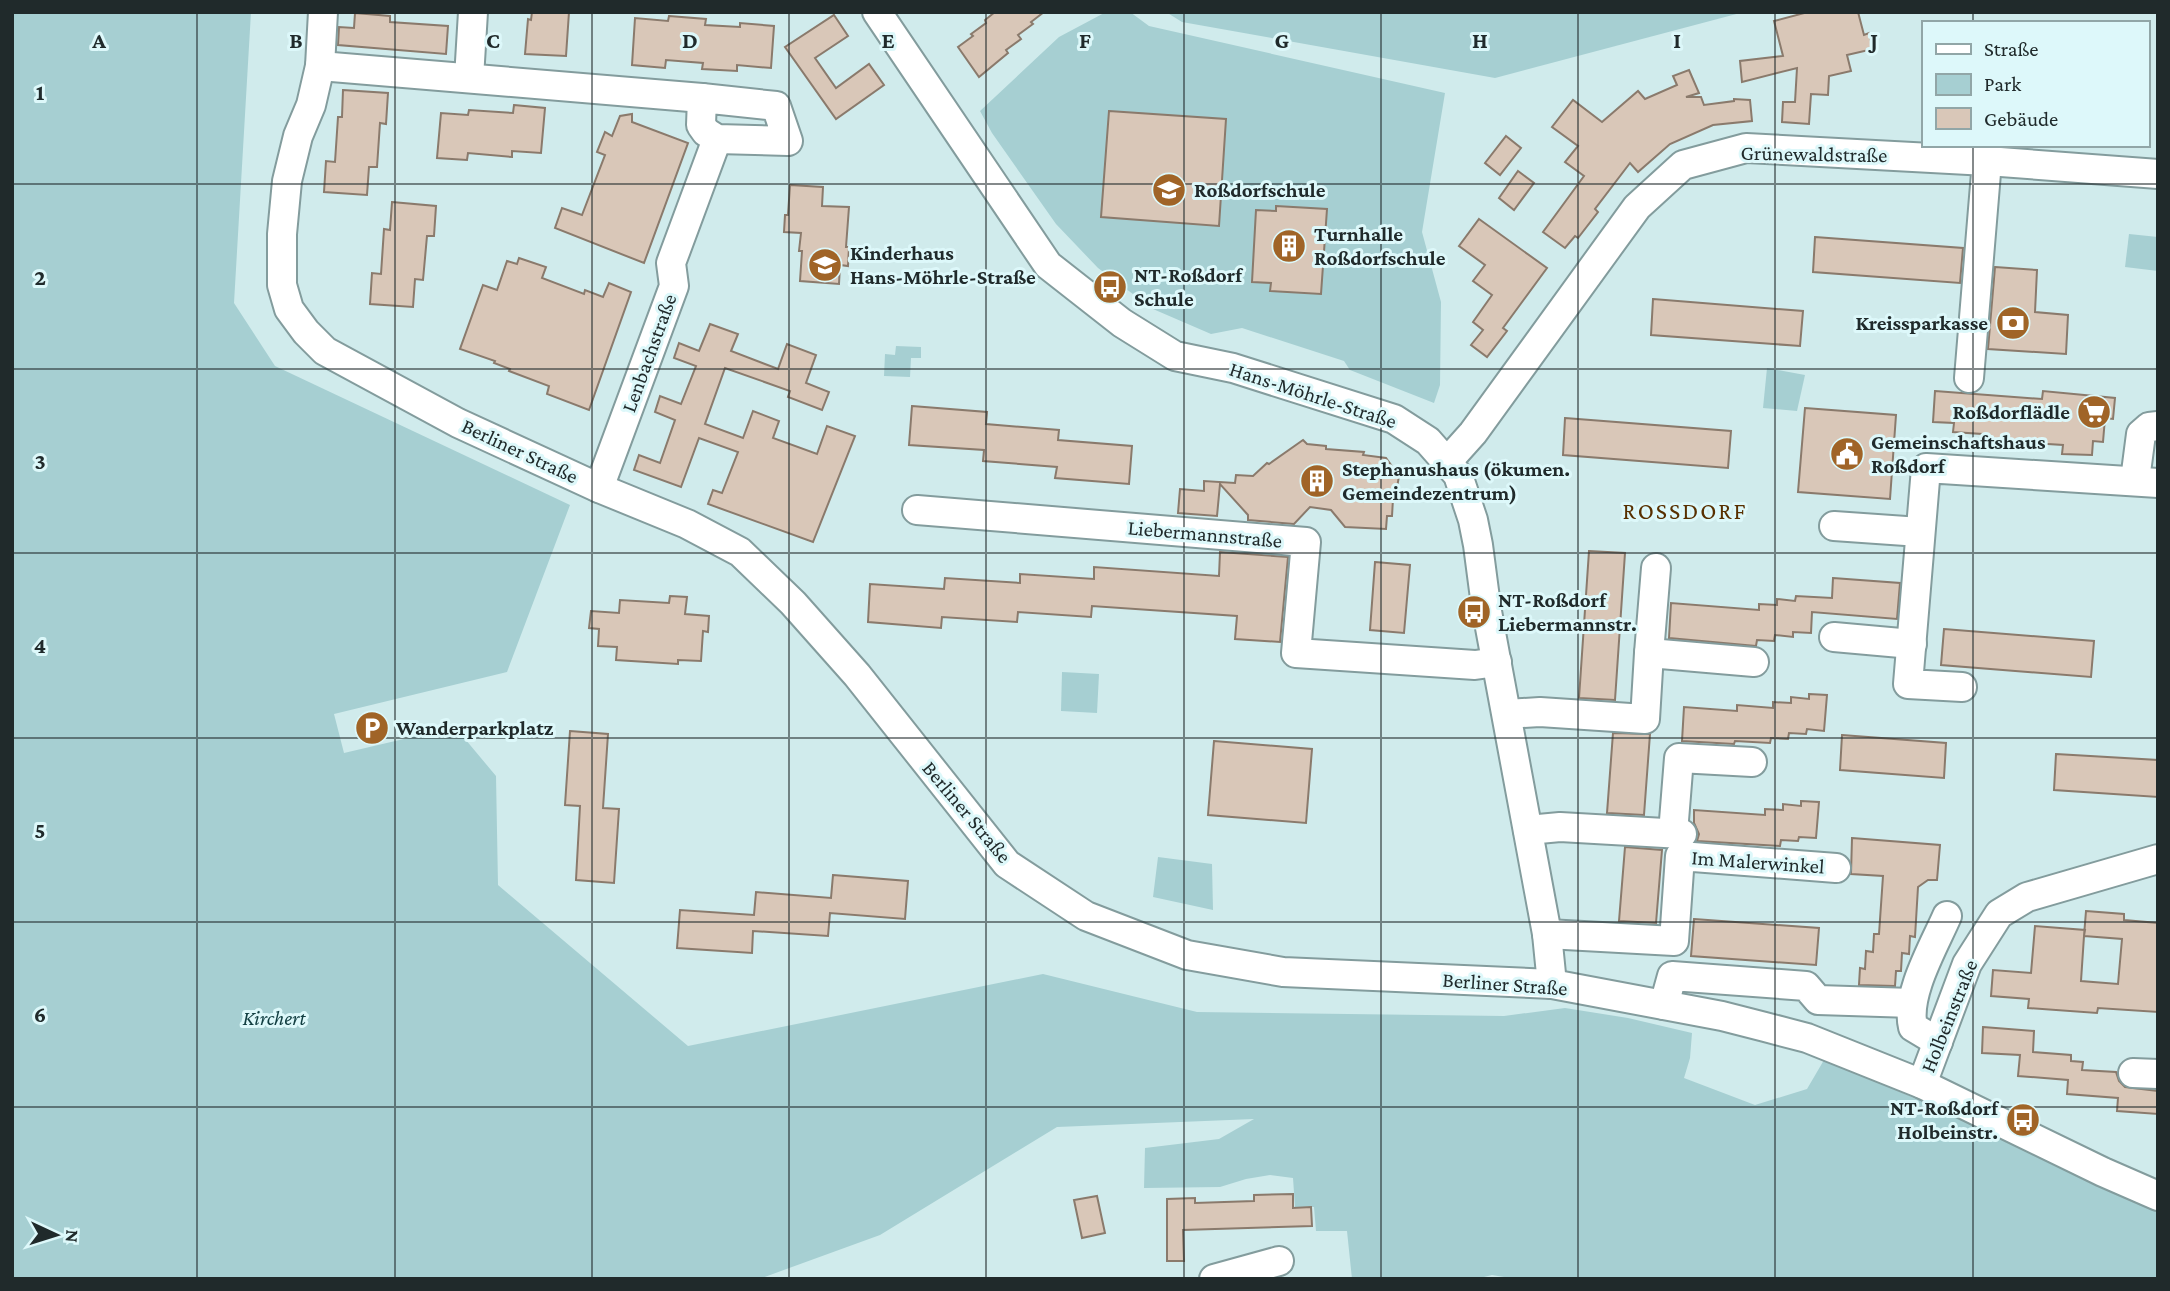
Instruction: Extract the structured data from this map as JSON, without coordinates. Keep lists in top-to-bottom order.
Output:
{
  "streets": {
    "street": [
      "Grünewaldstraße",
      "Lenbachstraße",
      "Hans-Möhrle-Straße",
      "Berliner Straße",
      "Liebermannstraße",
      "Im Malerwinkel",
      "Holbeinstraße"
    ]
  },
  "crossings": [
    ["Grünewaldstraße", "Hans-Möhrle-Straße"],
    ["Lenbachstraße", "Berliner Straße"],
    ["Hans-Möhrle-Straße", "Berliner Straße"],
    ["Hans-Möhrle-Straße", "Liebermannstraße"],
    ["Hans-Möhrle-Straße", "Im Malerwinkel"],
    ["Berliner Straße", "Holbeinstraße"]
  ],
  "districts": ["ROSSDORF"],
  "parks": ["Kirchert"],
  "places": {
    "school or university": ["Roßdorfschule", "Kinderhaus Hans-Möhrle-Straße"],
    "building": ["Turnhalle Roßdorfschule", "Stephanushaus (ökumen. Gemeindezentrum)"],
    "bus stop": ["NT-Roßdorf Schule", "NT-Roßdorf Liebermannstr.", "NT-Roßdorf Holbeinstr."],
    "bank": ["Kreissparkasse"],
    "supermarket": ["Roßdorflädle"],
    "public building": ["Gemeinschaftshaus Roßdorf"],
    "parking": ["Wanderparkplatz"]
  },
  "legend": ["Straße", "Park", "Gebäude"],
  "north": "right",
  "grid": {
    "columns": [
      "A",
      "B",
      "C",
      "D",
      "E",
      "F",
      "G",
      "H",
      "I",
      "J"
    ],
    "rows": [
      "1",
      "2",
      "3",
      "4",
      "5",
      "6"
    ]
  }
}
